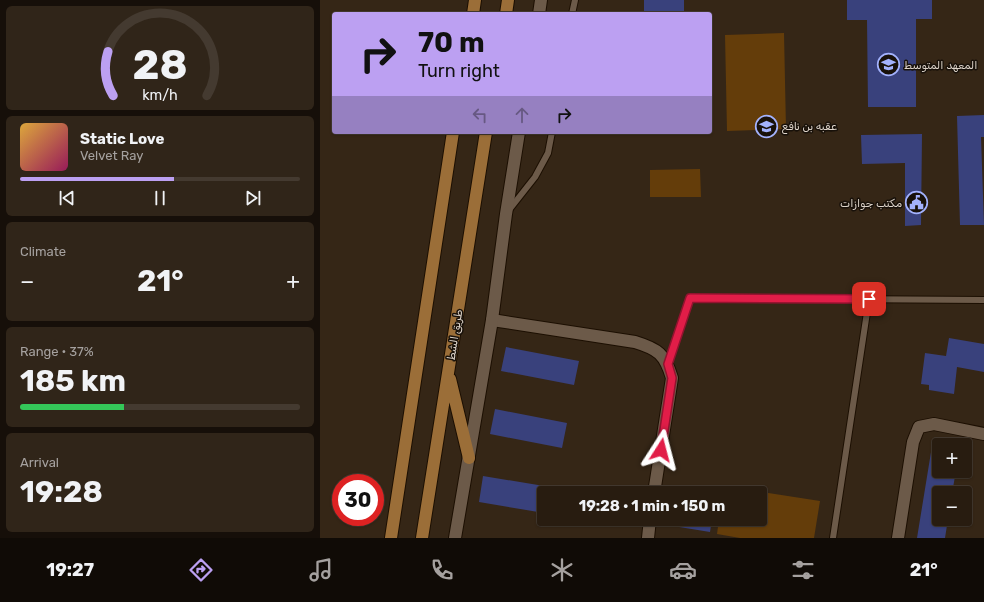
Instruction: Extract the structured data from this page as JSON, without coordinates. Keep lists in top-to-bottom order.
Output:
{
  "streets": {
    "main road": ["طريق الشط"]
  },
  "places": {
    "school or university": ["المعهد المتوسط", "عقبه بن نافع"],
    "public building": ["مكتب جوازات"]
  },
  "page": {
    "turn": ["70 m", "Turn right"],
    "song": ["Static Love", "Velvet Ray"],
    "tile": [
      "Climate",
      ["Range · 37%", "185 km"],
      ["Arrival", "19:28"]
    ],
    "heat": ["−", "21°", "+"],
    "map_buttons": ["+", "−"],
    "limit": "30",
    "trip": "19:28 · 1 min · 150 m",
    "tabs": ["19:27", "21°"],
    "gauge": ["28", "km/h"]
  }
}
